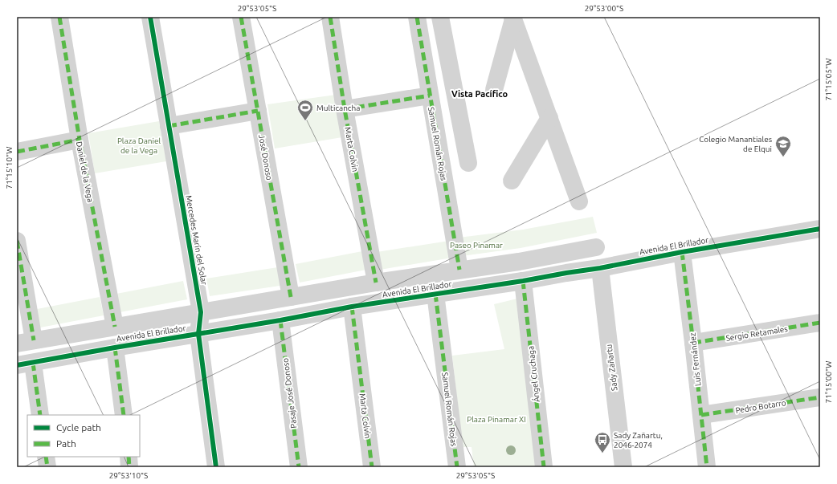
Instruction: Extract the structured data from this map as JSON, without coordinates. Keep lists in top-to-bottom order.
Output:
{
  "streets": {
    "street": [
      "Samuel Román Rojas",
      "Marta Colvin",
      "José Donoso",
      "Daniel de la Vega",
      "Mercedes Marín del Solar",
      "Avenida El Brillador",
      "Sergio Retamales",
      "Luis Fernández",
      "Sady Zañartu",
      "Ángel Cruchaga",
      "Pasaje José Donoso",
      "Pedro Botarro"
    ]
  },
  "crossings": [
    ["Samuel Román Rojas", "Avenida El Brillador"],
    ["Marta Colvin", "Avenida El Brillador"],
    ["José Donoso", "Avenida El Brillador"],
    ["Daniel de la Vega", "Avenida El Brillador"],
    ["Mercedes Marín del Solar", "Avenida El Brillador"],
    ["Avenida El Brillador", "Luis Fernández"],
    ["Avenida El Brillador", "Sady Zañartu"],
    ["Avenida El Brillador", "Ángel Cruchaga"],
    ["Avenida El Brillador", "Pasaje José Donoso"],
    ["Sergio Retamales", "Luis Fernández"],
    ["Luis Fernández", "Pedro Botarro"]
  ],
  "districts": ["Vista Pacífico"],
  "parks": ["Plaza Daniel de la Vega", "Paseo Pinamar", "Plaza Pinamar XI"],
  "places": {
    "sports": ["Multicancha"],
    "school or university": ["Colegio Manantiales de Elqui"],
    "bus stop": ["Sady Zañartu, 2046-2074"]
  },
  "legend": ["Cycle path", "Path"],
  "coordinates": [
    "29°53'05\"S",
    "29°53'00\"S",
    "71°15'05\"W",
    "71°15'10\"W",
    "71°15'00\"W",
    "29°53'10\"S"
  ]
}
